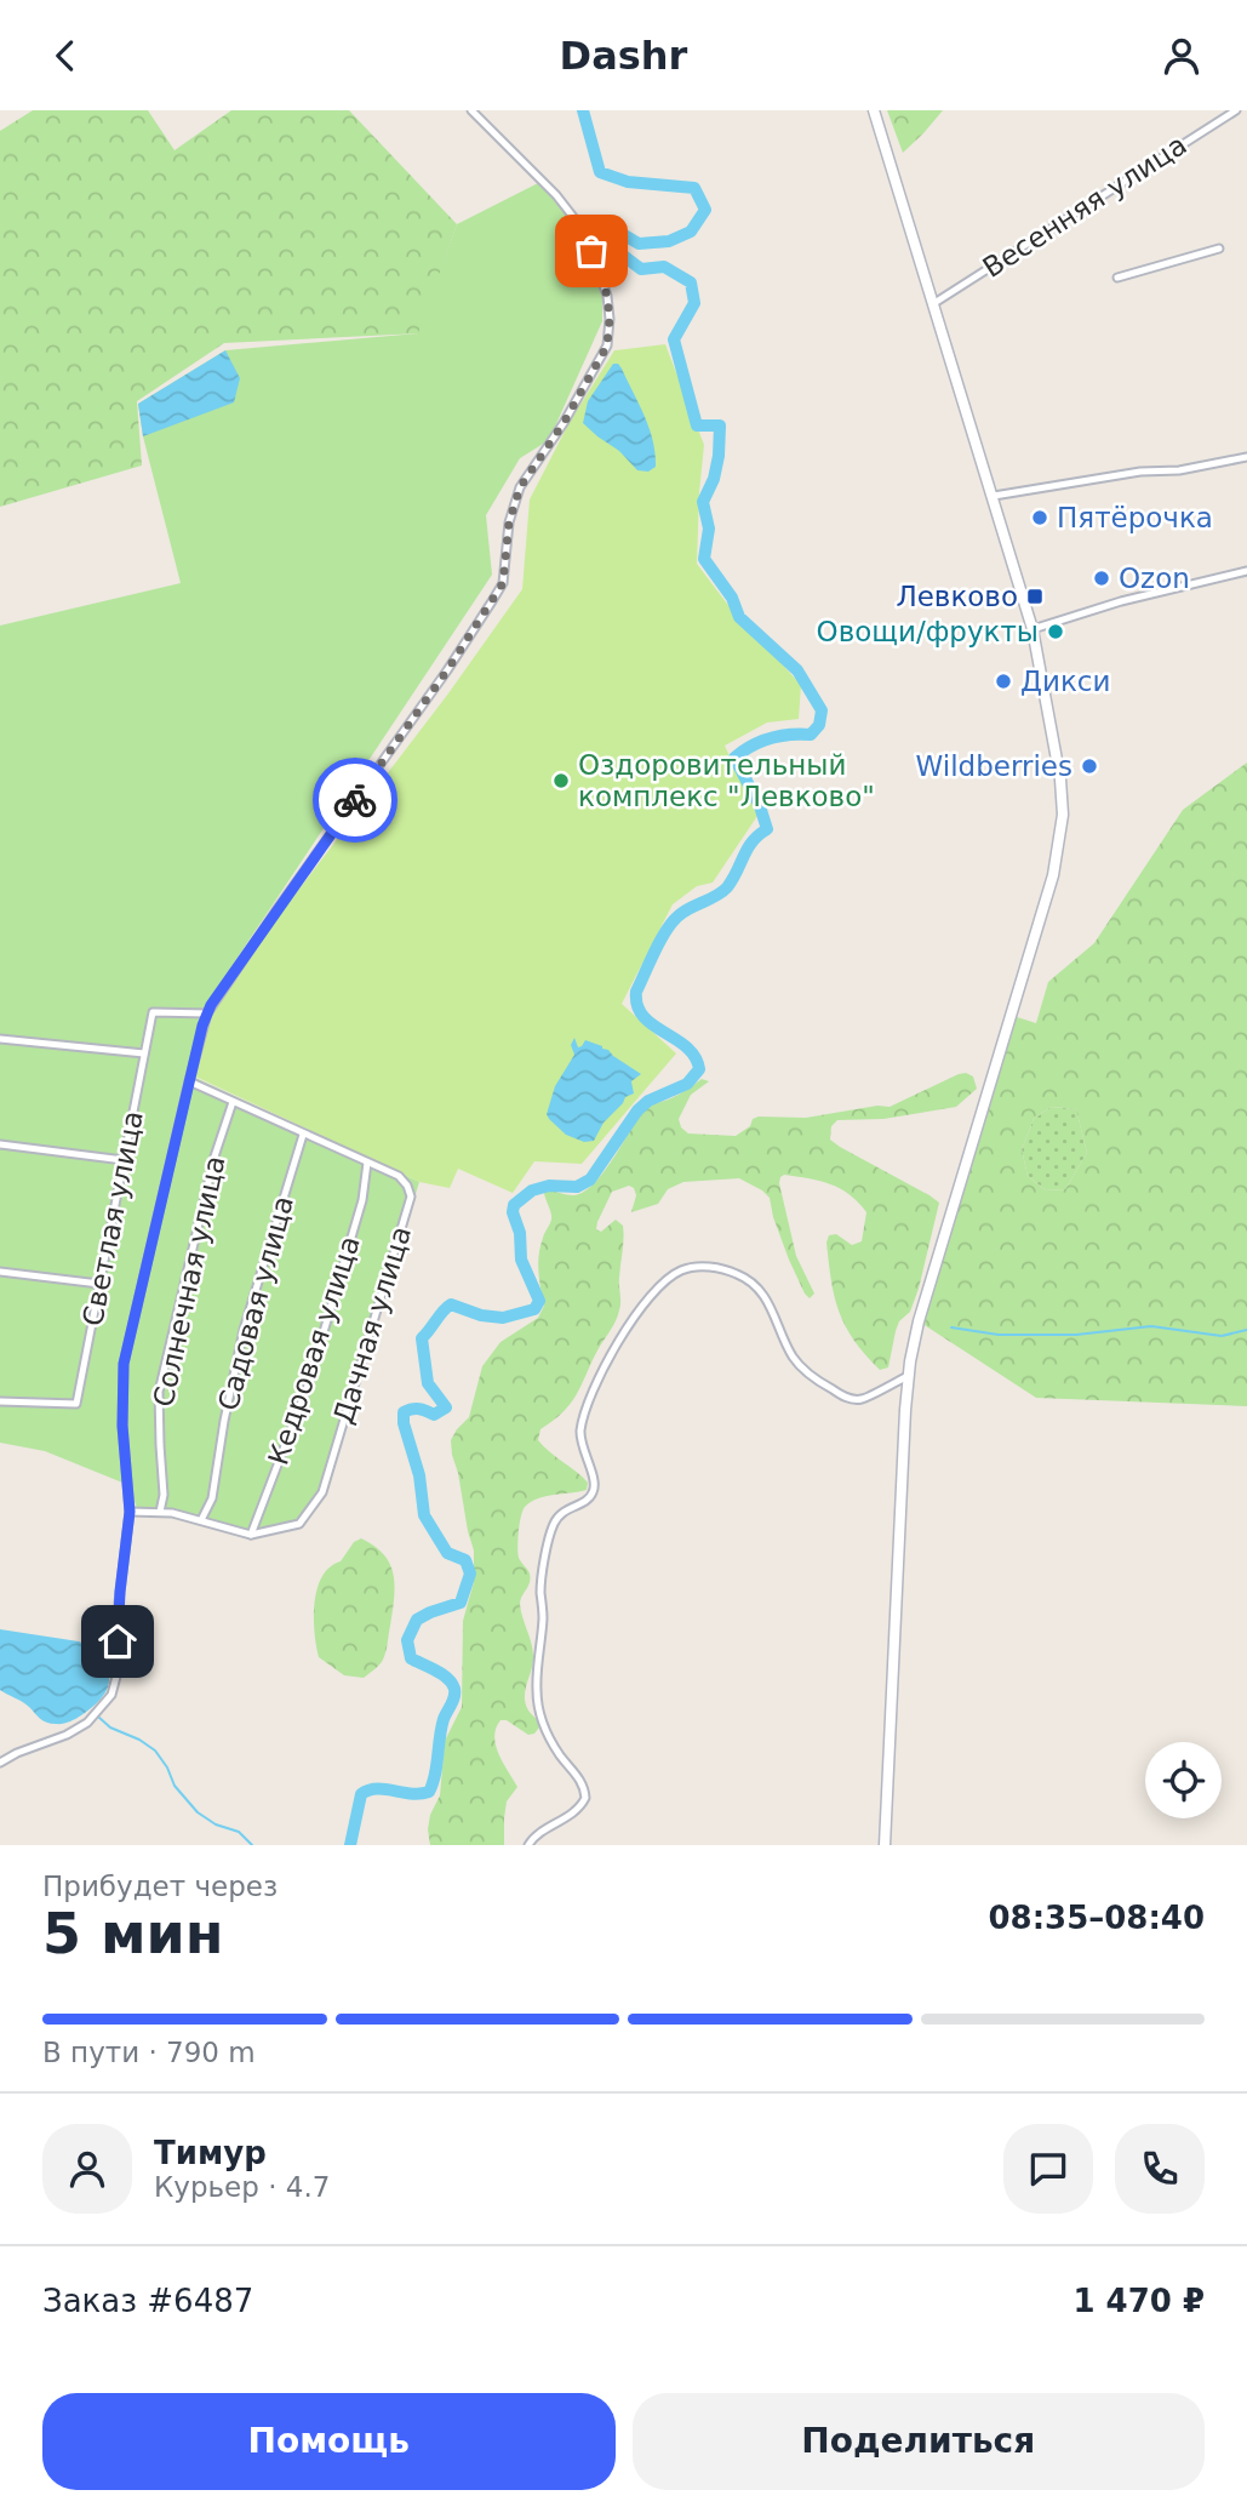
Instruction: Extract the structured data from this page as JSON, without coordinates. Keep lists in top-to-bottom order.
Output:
{
  "streets": {
    "street": [
      "Весенняя улица",
      "Светлая улица",
      "Солнечная улица",
      "Садовая улица",
      "Дачная улица",
      "Кедровая улица"
    ]
  },
  "crossings": [
    ["Солнечная улица", "Дачная улица"],
    ["Садовая улица", "Дачная улица"],
    ["Дачная улица", "Кедровая улица"]
  ],
  "places": {
    "other": [
      "Пятёрочка",
      "Ozon",
      "Овощи/фрукты",
      "Дикси",
      "Wildberries",
      "Оздоровительный комплекс \"Левково\""
    ],
    "transit": ["Левково"]
  },
  "page": {
    "header": "Dashr",
    "heading": ["5 мин", "Прибудет через", "08:35–08:40"],
    "panel": [
      "Тимур",
      "Курьер · 4.7",
      "Заказ #6487",
      "1 470 ₽"
    ],
    "bar": "В пути · 790 m",
    "buttons": ["Помощь", "Поделиться"]
  }
}
